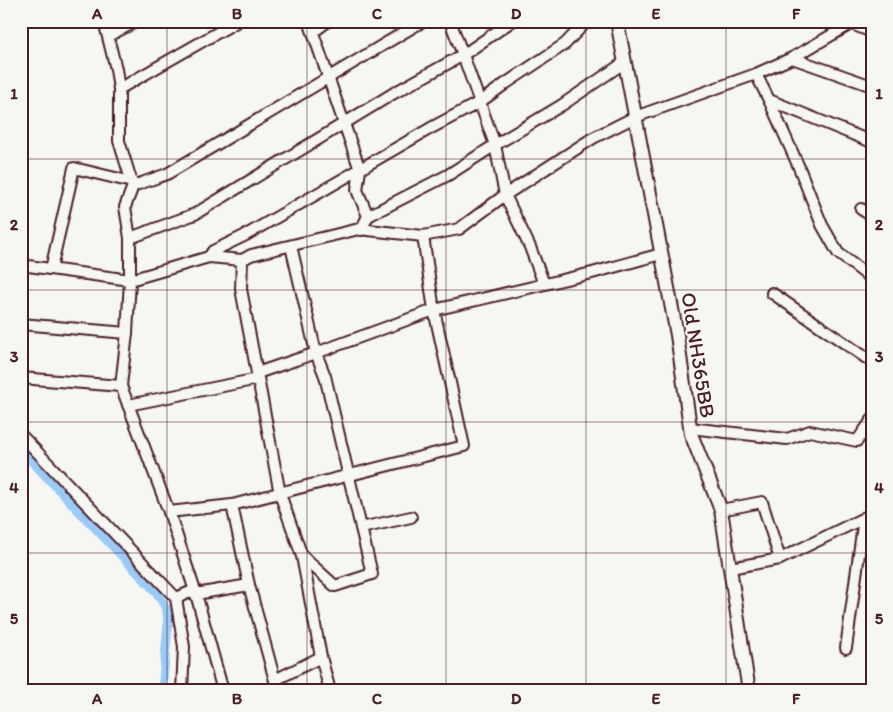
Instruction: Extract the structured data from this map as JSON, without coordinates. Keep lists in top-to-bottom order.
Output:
{
  "streets": {
    "main road": ["Old NH365BB"]
  },
  "grid": {
    "columns": [
      "A",
      "B",
      "C",
      "D",
      "E",
      "F"
    ],
    "rows": [
      "1",
      "2",
      "3",
      "4",
      "5"
    ]
  }
}
